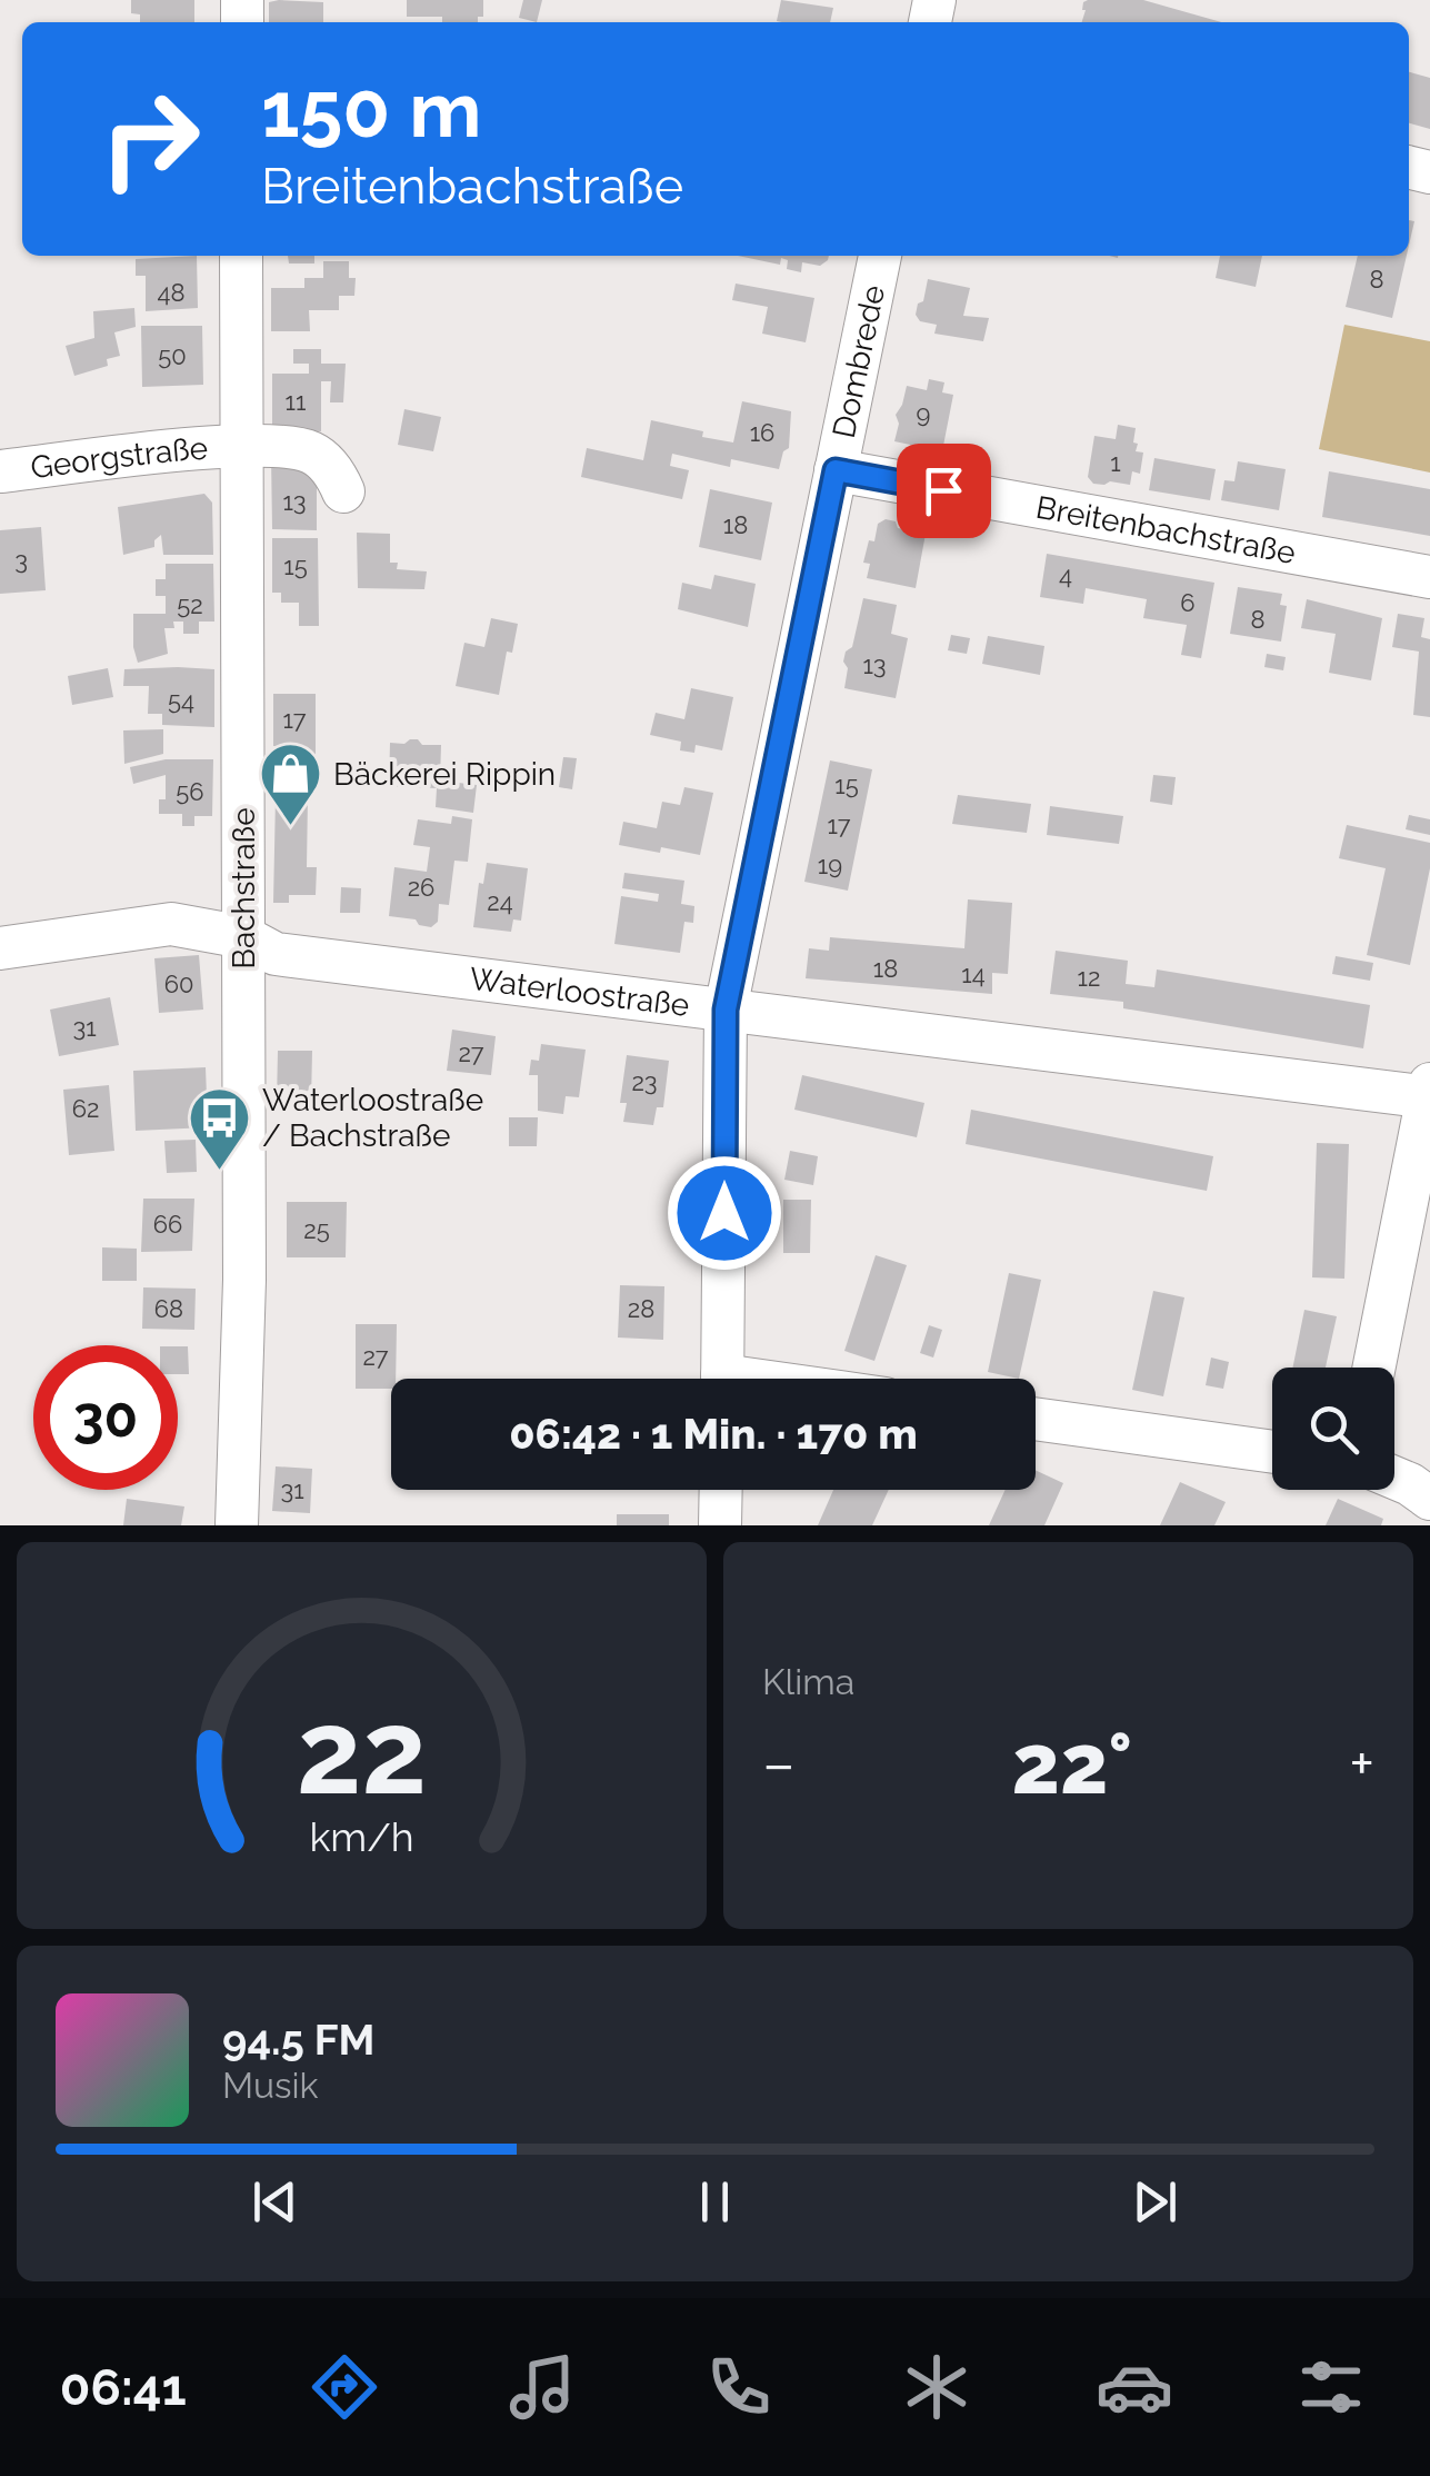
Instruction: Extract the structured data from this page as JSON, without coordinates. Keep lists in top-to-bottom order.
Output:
{
  "streets": {
    "street": [
      "Dombrede",
      "Georgstraße",
      "Breitenbachstraße",
      "Bachstraße",
      "Waterloostraße"
    ]
  },
  "crossings": [
    ["Dombrede", "Breitenbachstraße"],
    ["Dombrede", "Waterloostraße"],
    ["Georgstraße", "Bachstraße"],
    ["Bachstraße", "Waterloostraße"]
  ],
  "places": {
    "shop": ["Bäckerei Rippin"],
    "bus stop": ["Waterloostraße / Bachstraße"]
  },
  "house_numbers": [
    "8",
    "48",
    "50",
    "11",
    "9",
    "16",
    "1",
    "13",
    "18",
    "3",
    "15",
    "4",
    "6",
    "52",
    "8",
    "13",
    "54",
    "17",
    "15",
    "56",
    "17",
    "19",
    "26",
    "24",
    "18",
    "14",
    "12",
    "60",
    "31",
    "27",
    "23",
    "62",
    "66",
    "25",
    "68",
    "28",
    "27",
    "31"
  ],
  "page": {
    "turn": ["150 m", "Breitenbachstraße"],
    "limit": "30",
    "trip": "06:42 · 1 Min. · 170 m",
    "tile": "Klima",
    "heat": ["−", "22°", "+"],
    "song": ["94.5 FM", "Musik"],
    "tabs": "06:41",
    "gauge": ["22", "km/h"]
  }
}
